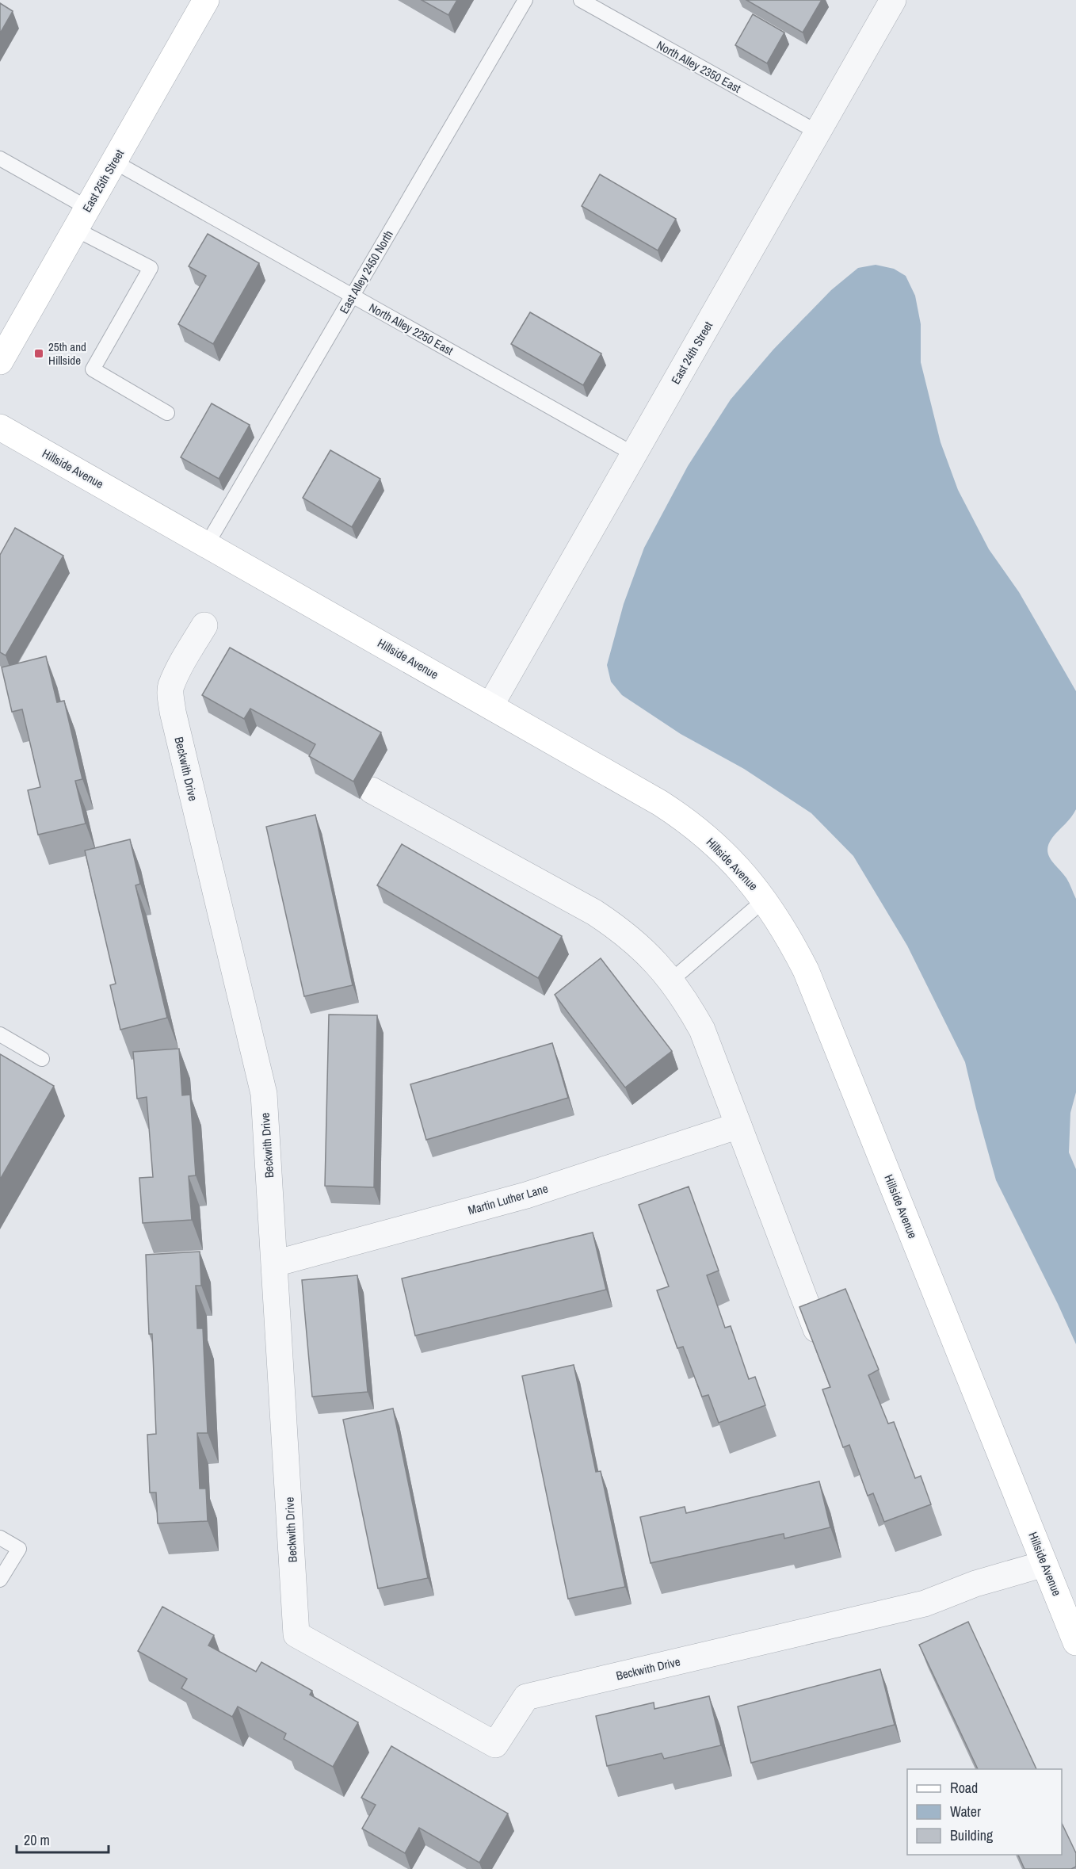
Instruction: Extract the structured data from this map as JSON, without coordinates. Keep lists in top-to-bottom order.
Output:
{
  "streets": {
    "street": [
      "East 25th Street",
      "East 24th Street",
      "Hillside Avenue",
      "Beckwith Drive",
      "Martin Luther Lane"
    ],
    "lane": ["North Alley 2350 East", "East Alley 2450 North", "North Alley 2250 East"]
  },
  "crossings": [
    ["North Alley 2350 East", "East 24th Street"],
    ["East 25th Street", "North Alley 2250 East"],
    ["East Alley 2450 North", "North Alley 2250 East"],
    ["East Alley 2450 North", "Hillside Avenue"],
    ["North Alley 2250 East", "East 24th Street"],
    ["East 24th Street", "Hillside Avenue"],
    ["Hillside Avenue", "Beckwith Drive"],
    ["Beckwith Drive", "Martin Luther Lane"]
  ],
  "places": {
    "transit": ["25th and Hillside"]
  },
  "legend": ["Road", "Water", "Building"],
  "scale_bar": "20 m"
}
